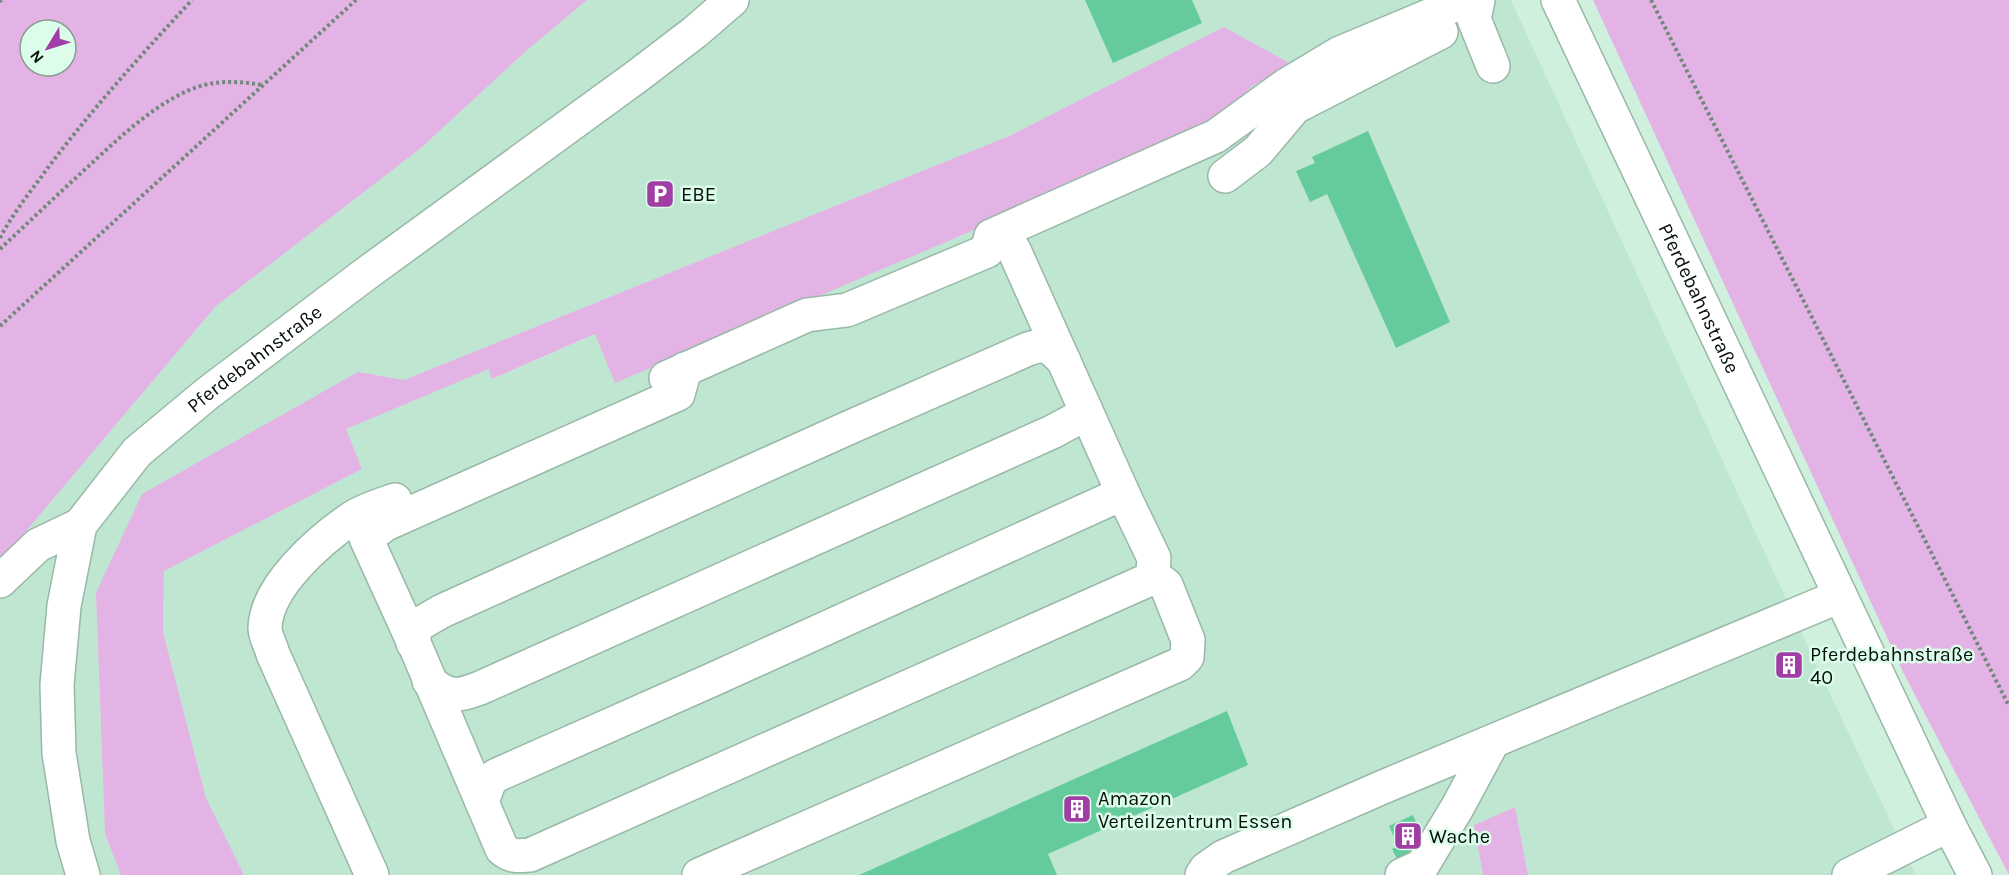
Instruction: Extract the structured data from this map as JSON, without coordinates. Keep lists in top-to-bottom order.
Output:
{
  "streets": {
    "street": ["Pferdebahnstraße"]
  },
  "places": {
    "parking": ["EBE"],
    "building": ["Pferdebahnstraße 40", "Amazon Verteilzentrum Essen", "Wache"]
  },
  "north": "bottom left"
}
